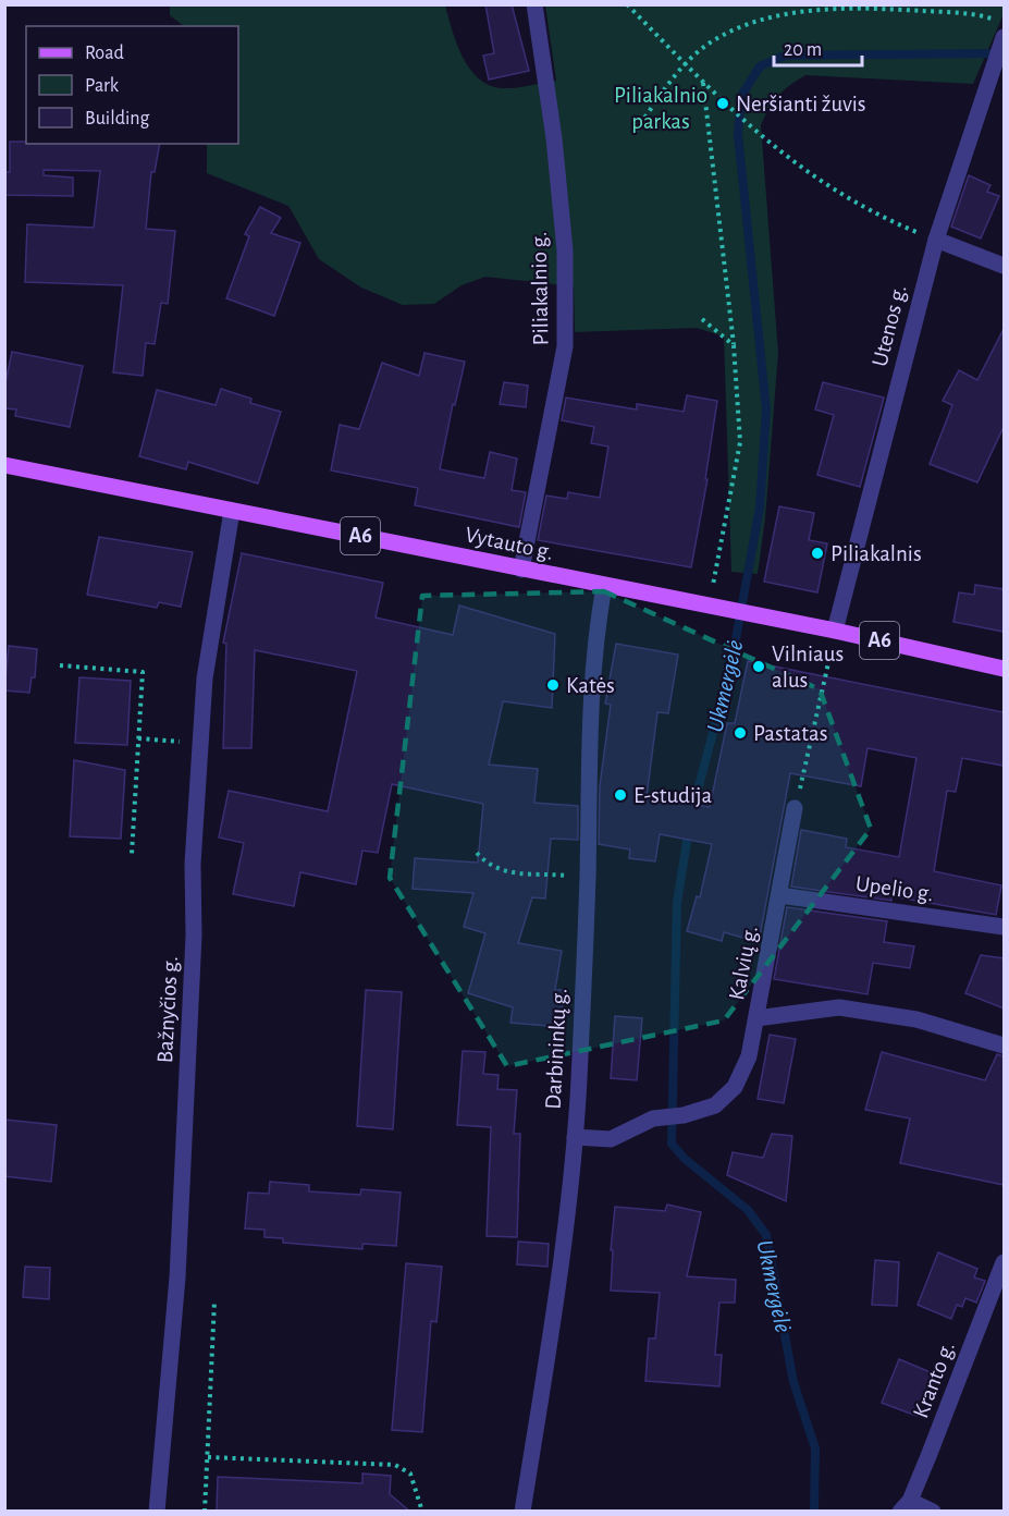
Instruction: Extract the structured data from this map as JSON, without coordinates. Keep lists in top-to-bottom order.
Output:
{
  "streets": {
    "main road": ["A6", "Vytauto g."],
    "street": [
      "Piliakalnio g.",
      "Utenos g.",
      "Upelio g.",
      "Kalvių g.",
      "Bažnyčios g.",
      "Darbininkų g.",
      "Kranto g."
    ]
  },
  "crossings": [
    ["Piliakalnio g.", "Vytauto g."],
    ["Utenos g.", "Vytauto g."],
    ["Vytauto g.", "Bažnyčios g."],
    ["Vytauto g.", "Darbininkų g."],
    ["Upelio g.", "Kalvių g."],
    ["Kalvių g.", "Darbininkų g."]
  ],
  "water": ["Ukmergėlė"],
  "parks": ["Piliakalnio parkas"],
  "places": [
    "Neršianti žuvis",
    "Piliakalnis",
    "Vilniaus alus",
    "Katės",
    "Pastatas",
    "E-studija"
  ],
  "legend": ["Road", "Park", "Building"],
  "scale_bar": "20 m"
}
